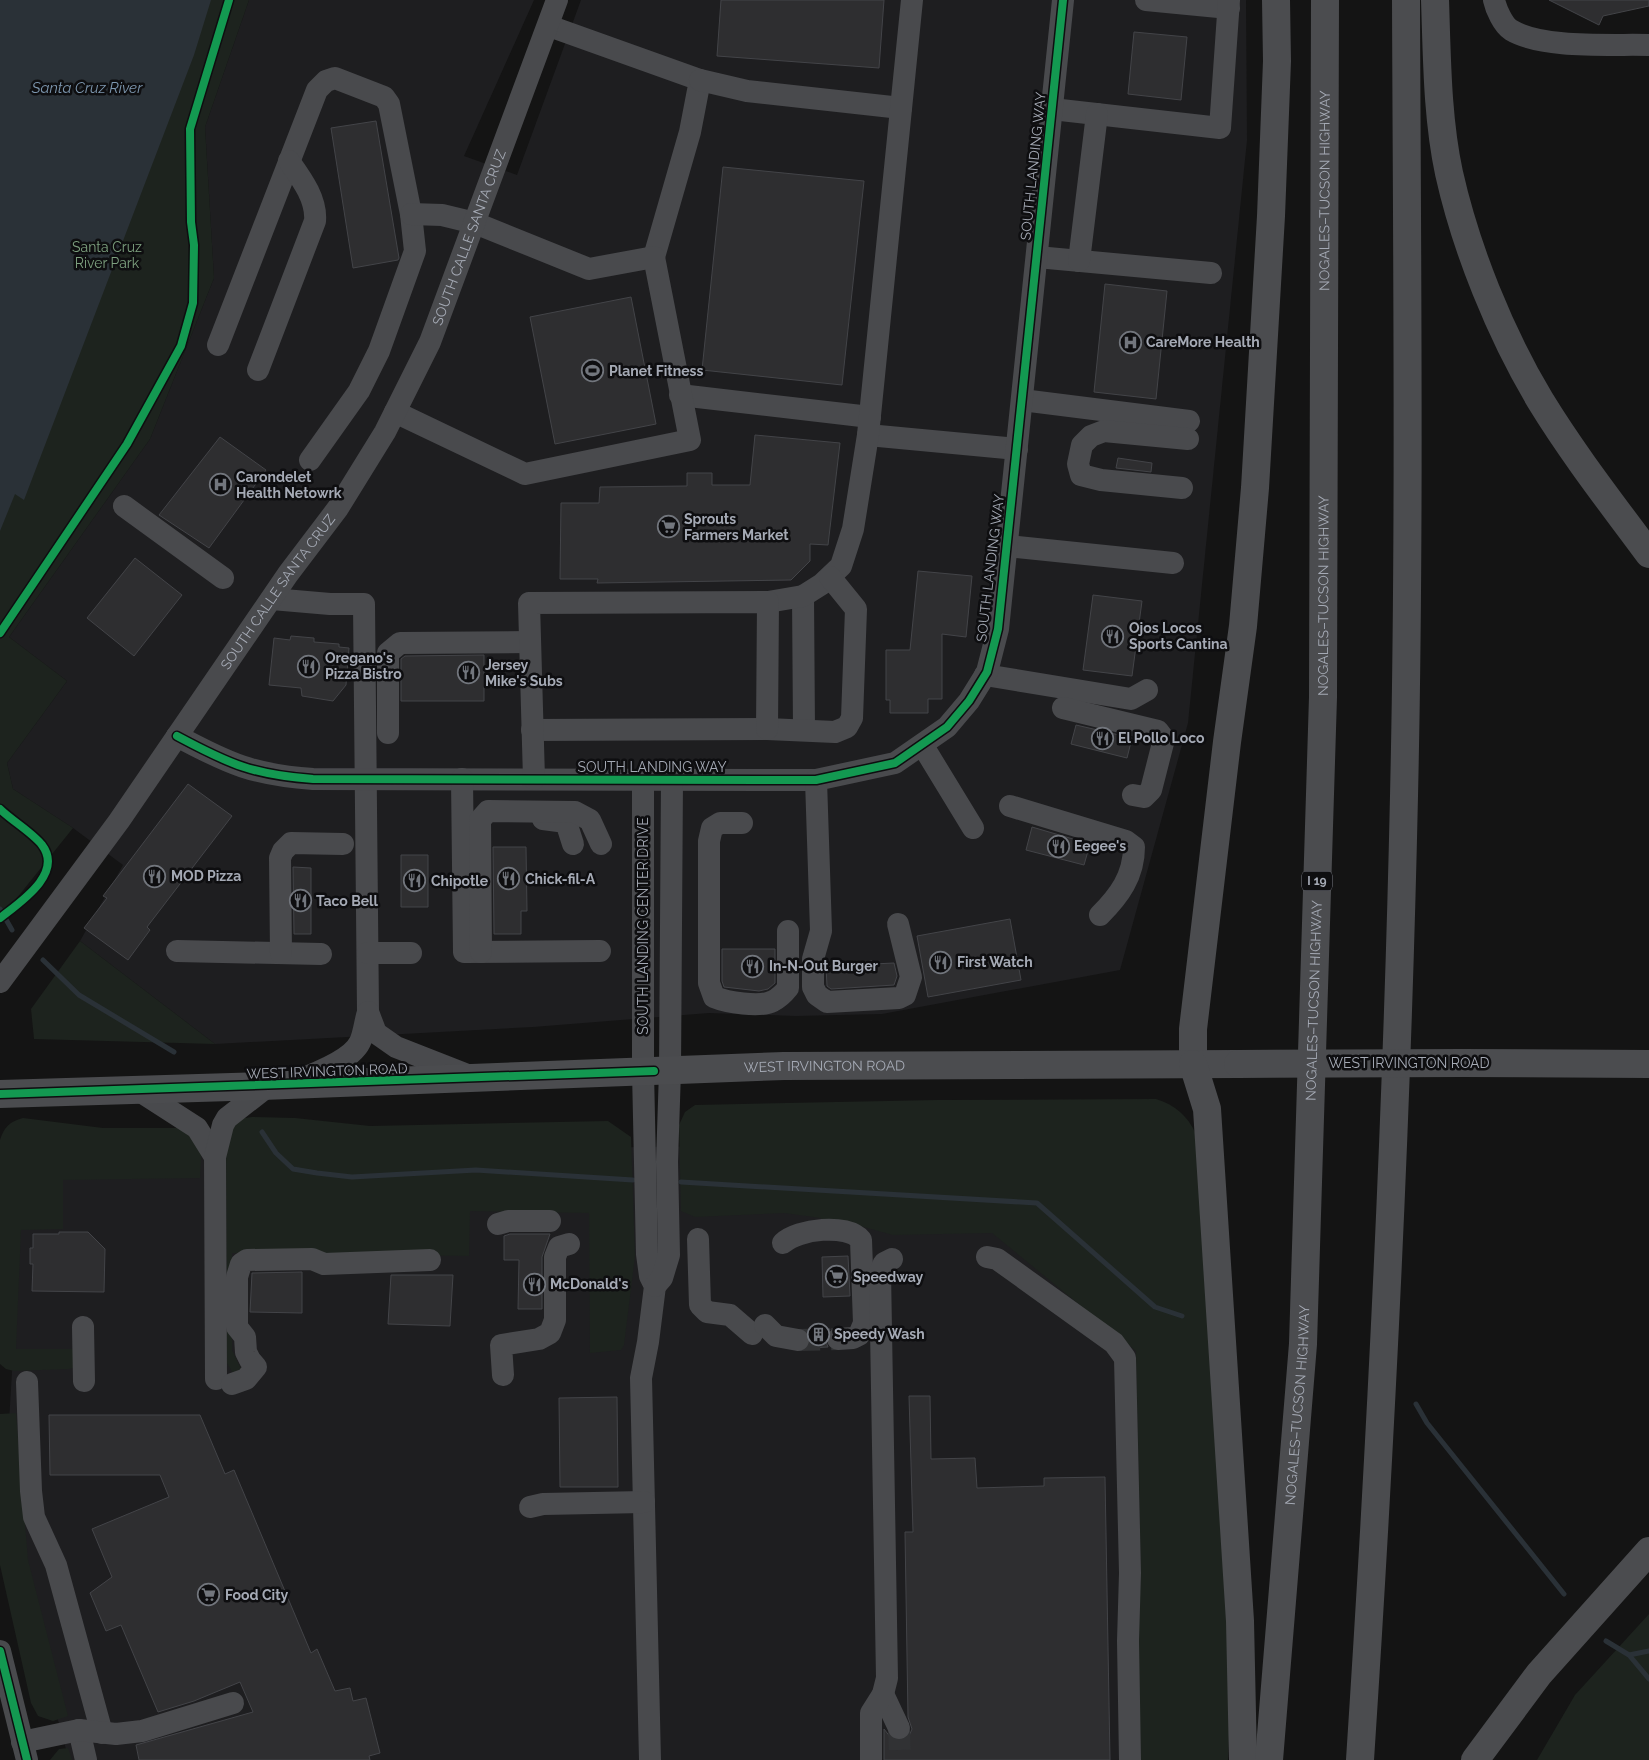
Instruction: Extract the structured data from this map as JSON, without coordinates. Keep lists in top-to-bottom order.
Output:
{
  "streets": {
    "main road": ["NOGALES–TUCSON HIGHWAY", "I 19", "WEST IRVINGTON ROAD"],
    "street": ["SOUTH LANDING WAY", "SOUTH CALLE SANTA CRUZ", "SOUTH LANDING CENTER DRIVE"]
  },
  "crossings": [
    ["SOUTH LANDING WAY", "SOUTH CALLE SANTA CRUZ"],
    ["SOUTH LANDING WAY", "SOUTH LANDING CENTER DRIVE"],
    ["SOUTH LANDING CENTER DRIVE", "WEST IRVINGTON ROAD"]
  ],
  "water": ["Santa Cruz River"],
  "parks": ["Santa Cruz River Park"],
  "places": {
    "hospital": ["CareMore Health", "Carondelet Health Netowrk"],
    "sports": ["Planet Fitness"],
    "supermarket": ["Sprouts Farmers Market", "Speedway", "Food City"],
    "restaurant": [
      "Ojos Locos Sports Cantina",
      "Oregano's Pizza Bistro",
      "Jersey Mike's Subs",
      "El Pollo Loco",
      "Eegee's",
      "MOD Pizza",
      "Chick-fil-A",
      "Chipotle",
      "Taco Bell",
      "First Watch",
      "In-N-Out Burger",
      "McDonald's"
    ],
    "building": ["Speedy Wash"]
  }
}
